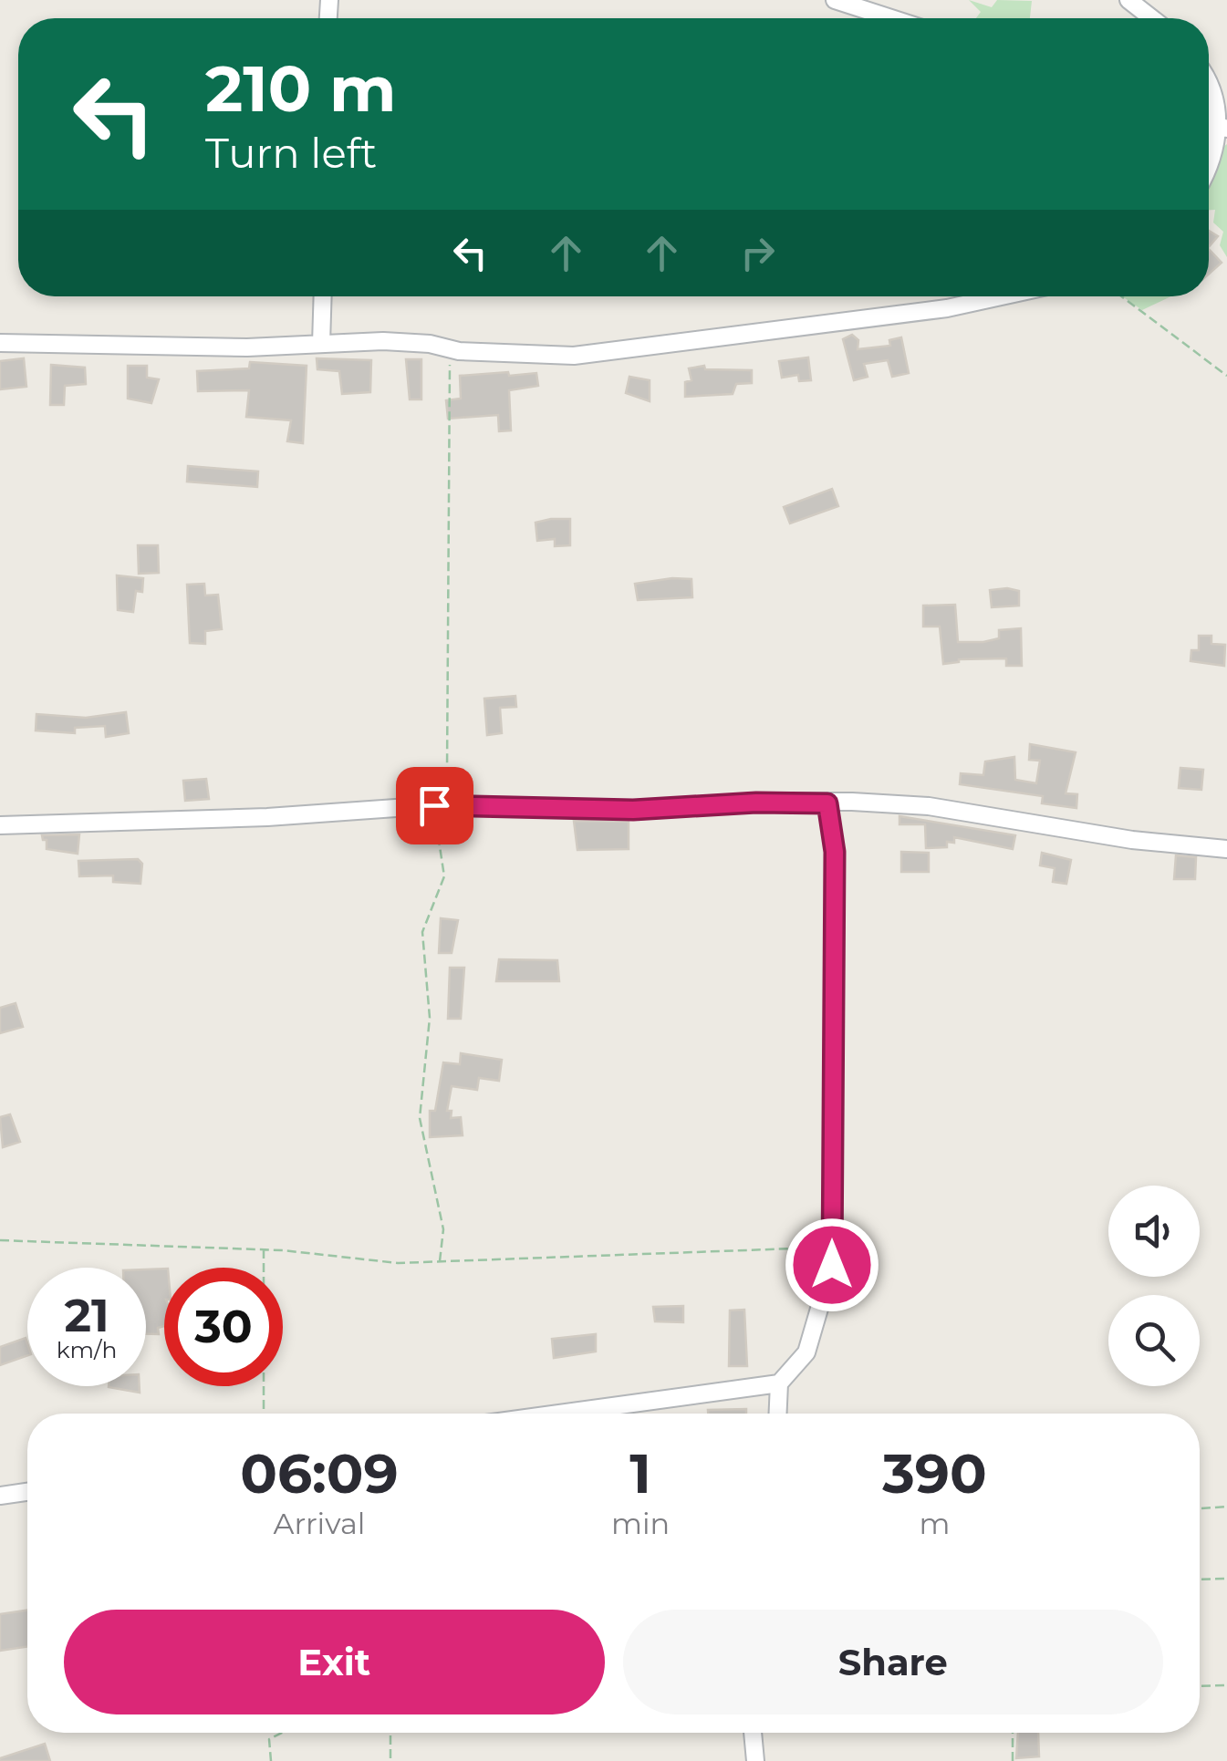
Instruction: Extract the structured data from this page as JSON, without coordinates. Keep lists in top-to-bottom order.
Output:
{
  "page": {
    "turn": ["210 m", "Turn left"],
    "speed": "21 km/h",
    "limit": "30",
    "eta": [
      "06:09",
      "Arrival",
      "1",
      "min",
      "390",
      "m"
    ],
    "buttons": ["Exit", "Share"]
  }
}
